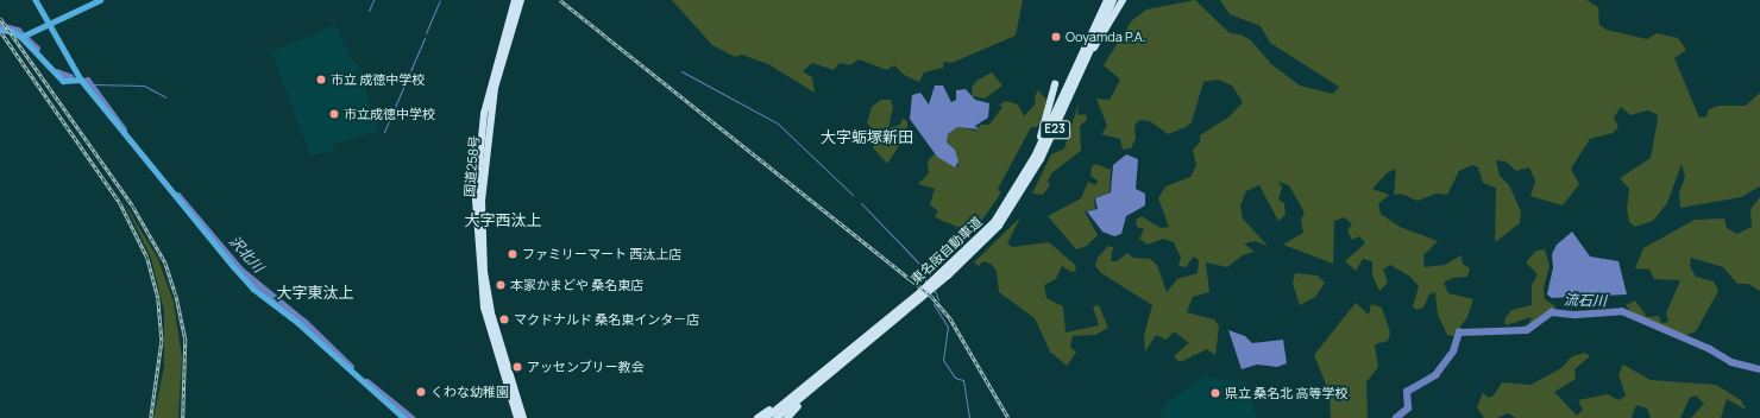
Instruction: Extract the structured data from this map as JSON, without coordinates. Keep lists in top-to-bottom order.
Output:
{
  "streets": {
    "highway": ["E23", "国道258号", "東名阪自動車道"]
  },
  "districts": ["大字蛎塚新田", "大字西汰上", "大字東汰上"],
  "water": ["沢北川", "流石川"],
  "places": [
    "Ooyamda P.A.",
    "市立 成徳中学校",
    "市立成徳中学校",
    "ファミリーマート 西汰上店",
    "本家かまどや 桑名東店",
    "マクドナルド 桑名東インタ－店",
    "アッセンブリー教会",
    "くわな幼稚園",
    "県立 桑名北 高等学校"
  ]
}
